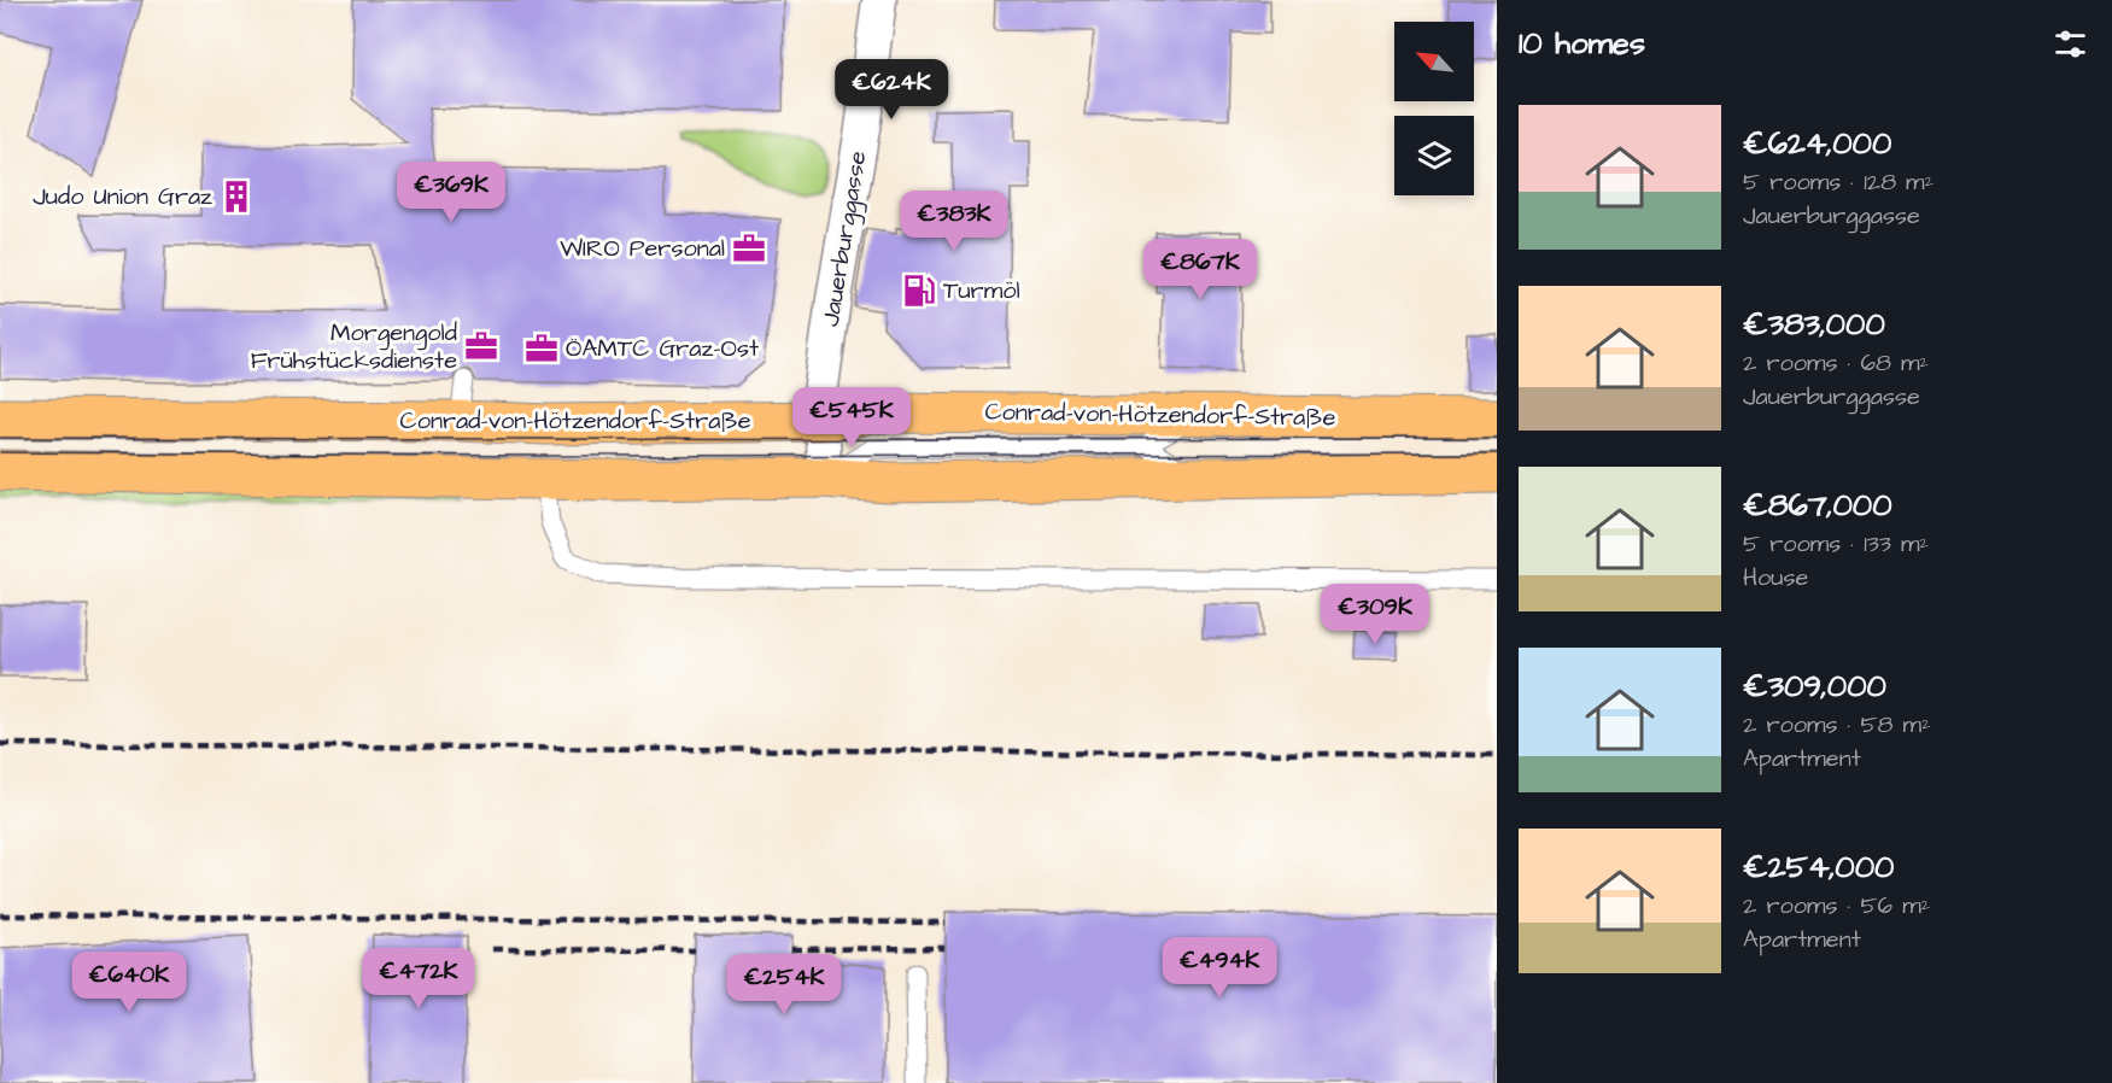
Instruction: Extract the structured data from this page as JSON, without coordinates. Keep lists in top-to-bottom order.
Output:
{
  "streets": {
    "main road": ["Conrad-von-Hötzendorf-Straße"],
    "street": ["Jauerburggasse"]
  },
  "crossings": [
    ["Jauerburggasse", "Conrad-von-Hötzendorf-Straße"]
  ],
  "places": {
    "building": ["Judo Union Graz"],
    "office": ["WIRO Personal", "Morgengold Frühstücksdienste", "ÖAMTC Graz-Ost"],
    "fuel station": ["Turmöl"]
  },
  "north": "top left",
  "page": {
    "heading": "10 homes",
    "price": [
      "€624K",
      "€369K",
      "€383K",
      "€867K",
      "€545K",
      "€309K",
      "€494K",
      "€472K",
      "€640K",
      "€254K"
    ],
    "list": [
      {
        "name": "€624,000",
        "note": "5 rooms · 128 m² · Jauerburggasse"
      },
      {
        "name": "€383,000",
        "note": "2 rooms · 68 m² · Jauerburggasse"
      },
      {
        "name": "€867,000",
        "note": "5 rooms · 133 m² · House"
      },
      {
        "name": "€309,000",
        "note": "2 rooms · 58 m² · Apartment"
      },
      {
        "name": "€254,000",
        "note": "2 rooms · 56 m² · Apartment"
      }
    ]
  }
}
